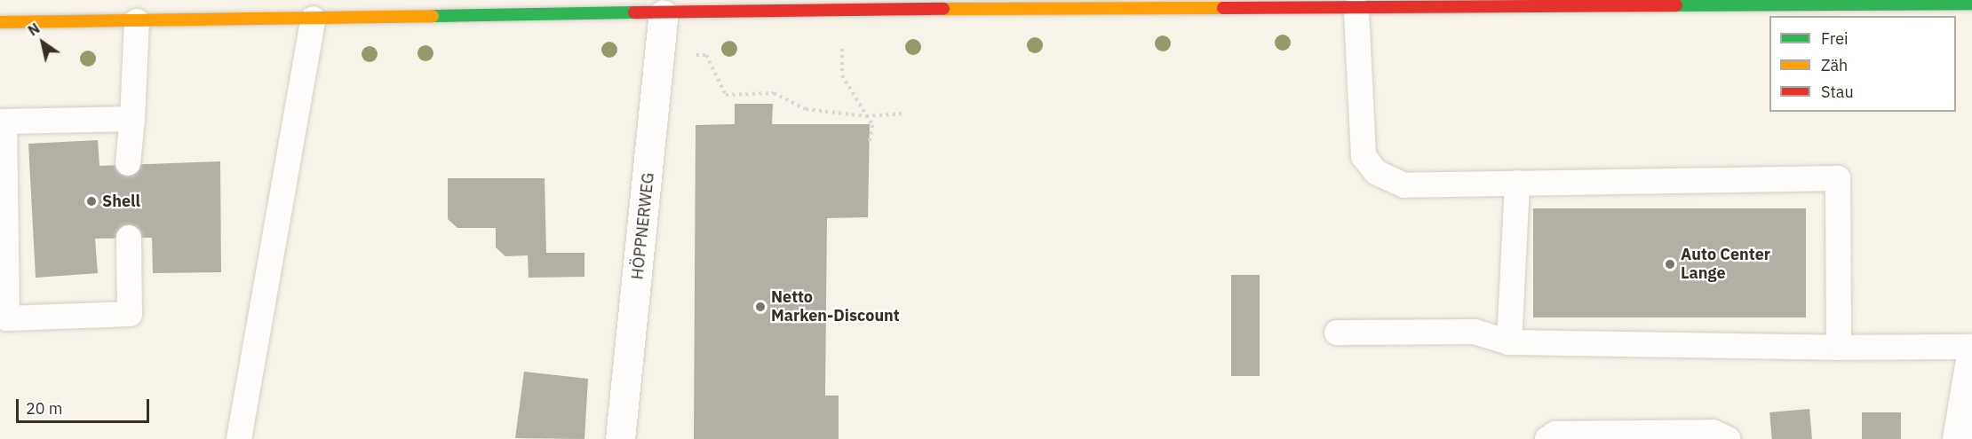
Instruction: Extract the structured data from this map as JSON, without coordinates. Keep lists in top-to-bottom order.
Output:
{
  "streets": {
    "street": ["HÖPPNERWEG"]
  },
  "places": ["Shell", "Auto Center Lange", "Netto Marken-Discount"],
  "legend": ["Frei", "Zäh", "Stau"],
  "scale_bar": "20 m",
  "north": "top left"
}
